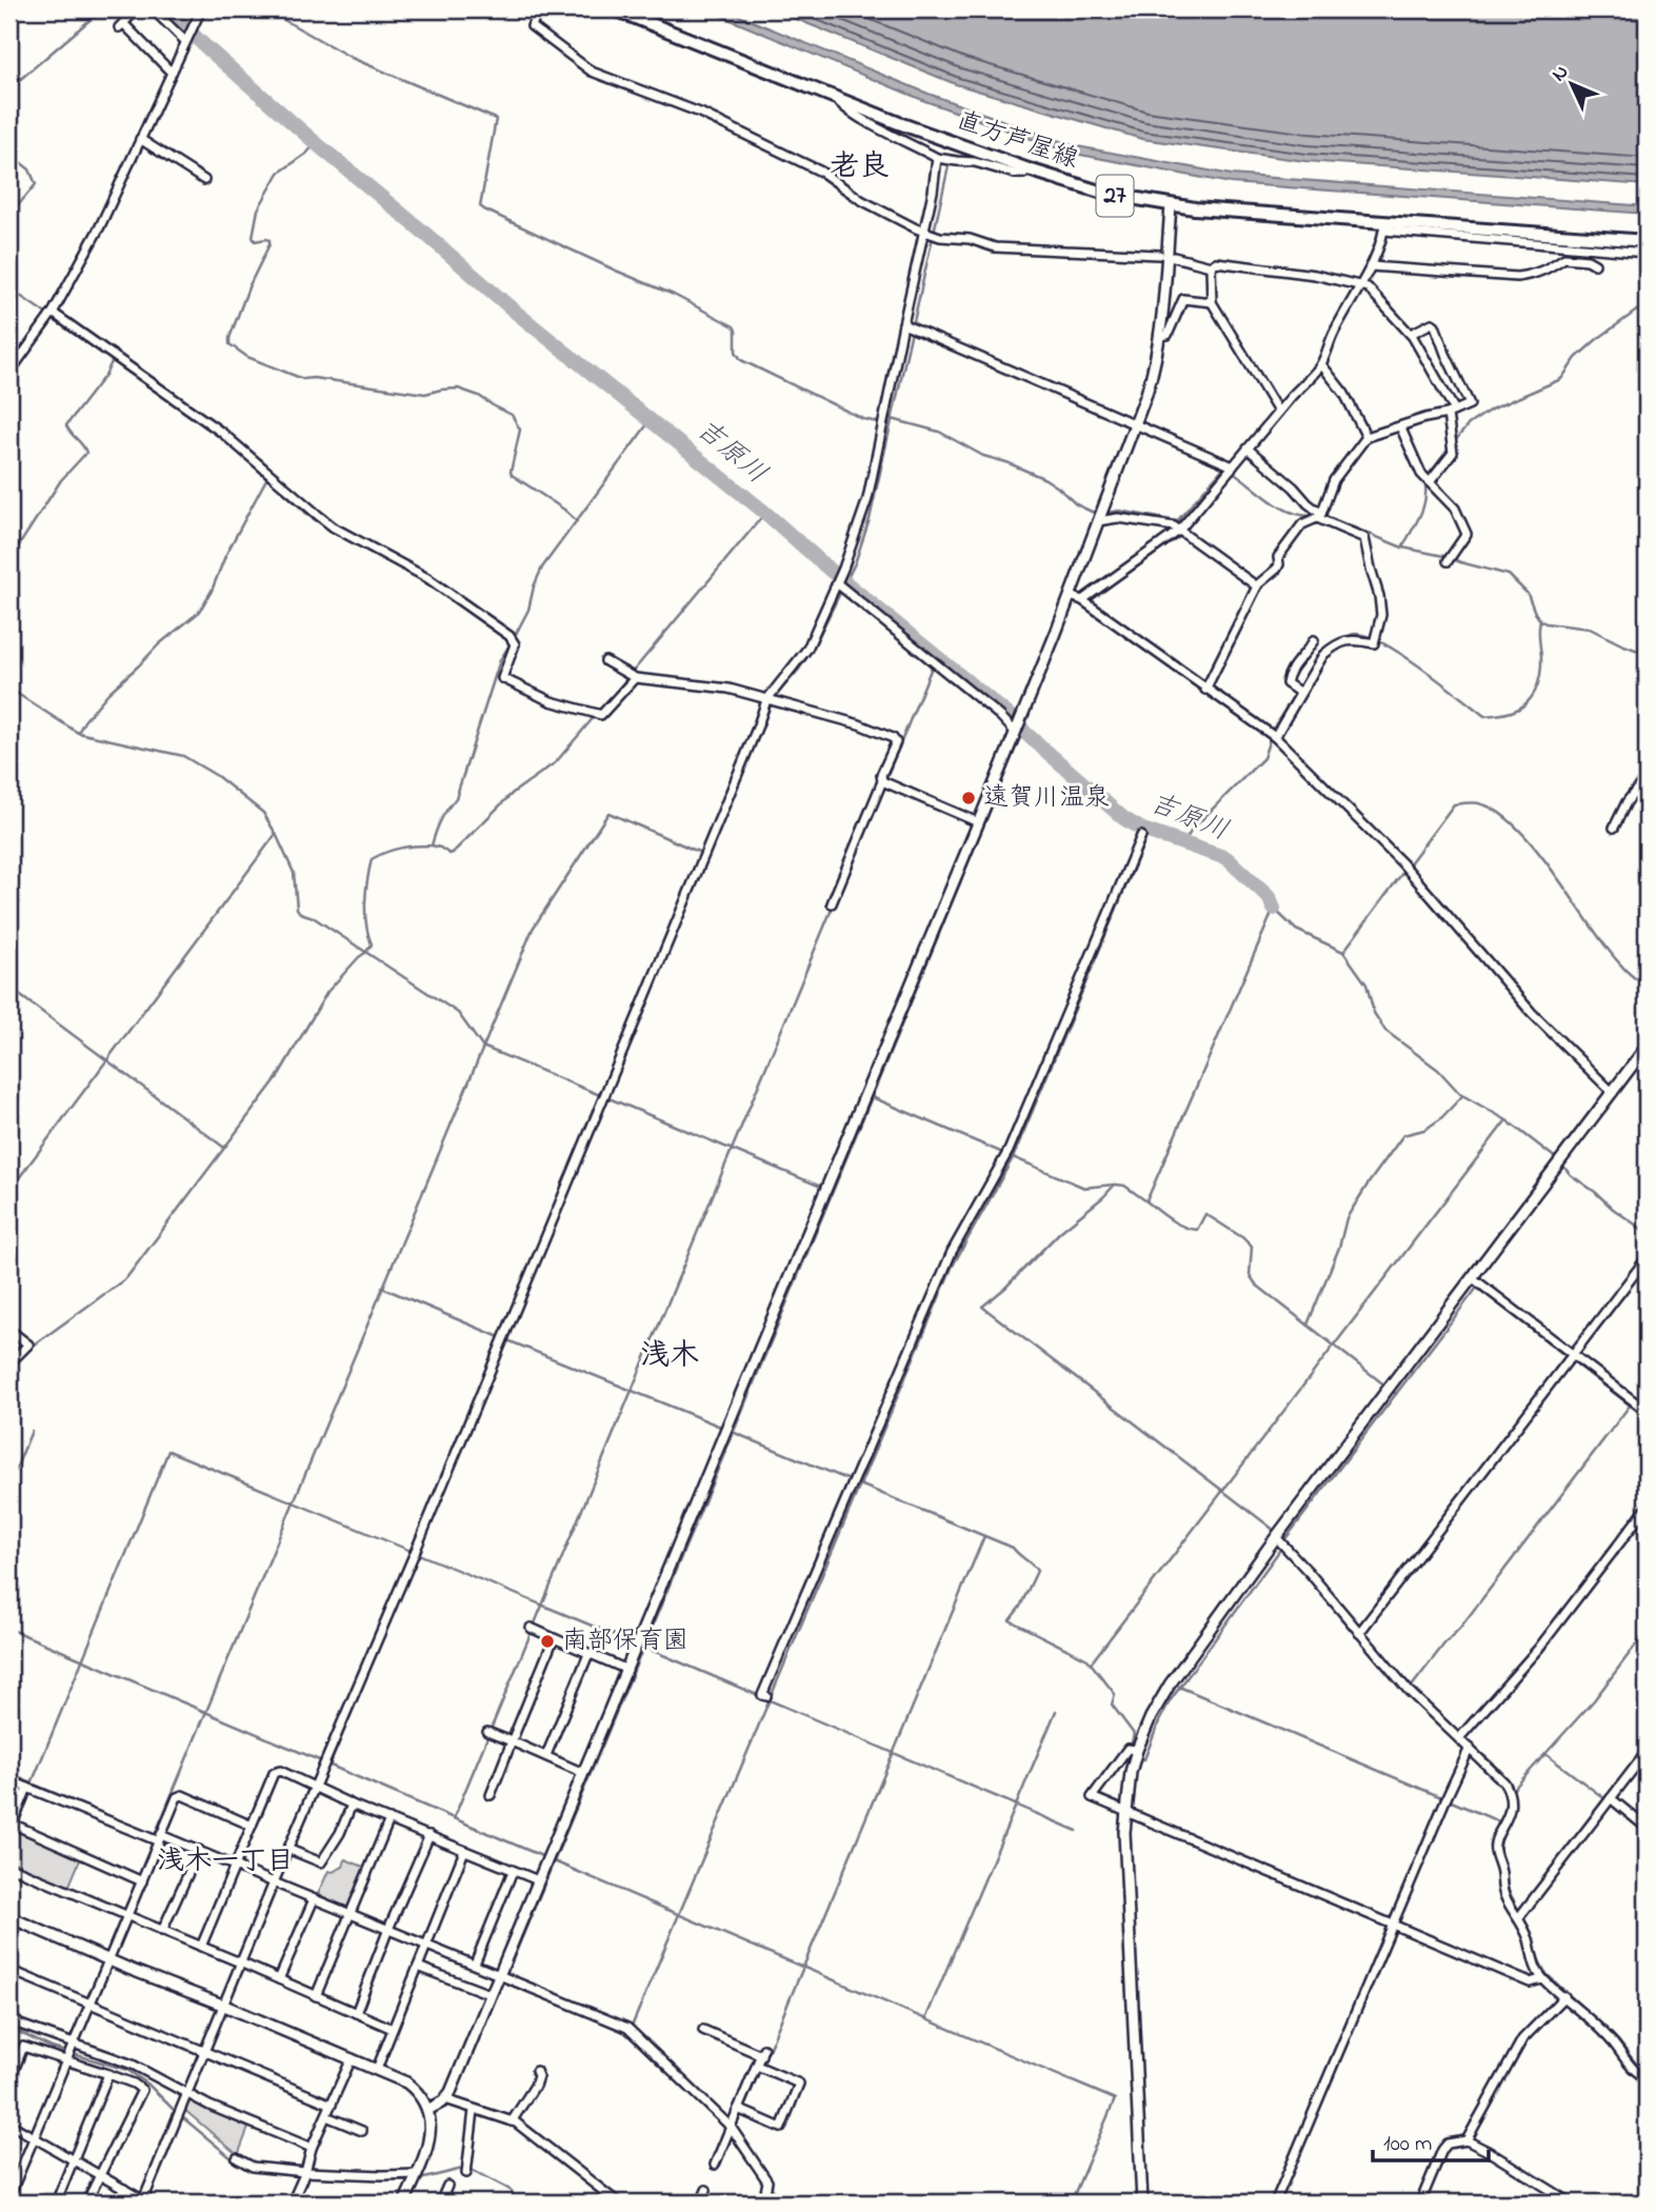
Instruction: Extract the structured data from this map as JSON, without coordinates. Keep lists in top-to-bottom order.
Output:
{
  "streets": {
    "main road": ["直方芦屋線", "27"]
  },
  "districts": ["老良", "浅木", "浅木一丁目"],
  "water": ["吉原川"],
  "places": ["遠賀川温泉", "南部保育園"],
  "scale_bar": "100 m",
  "north": "top left"
}
